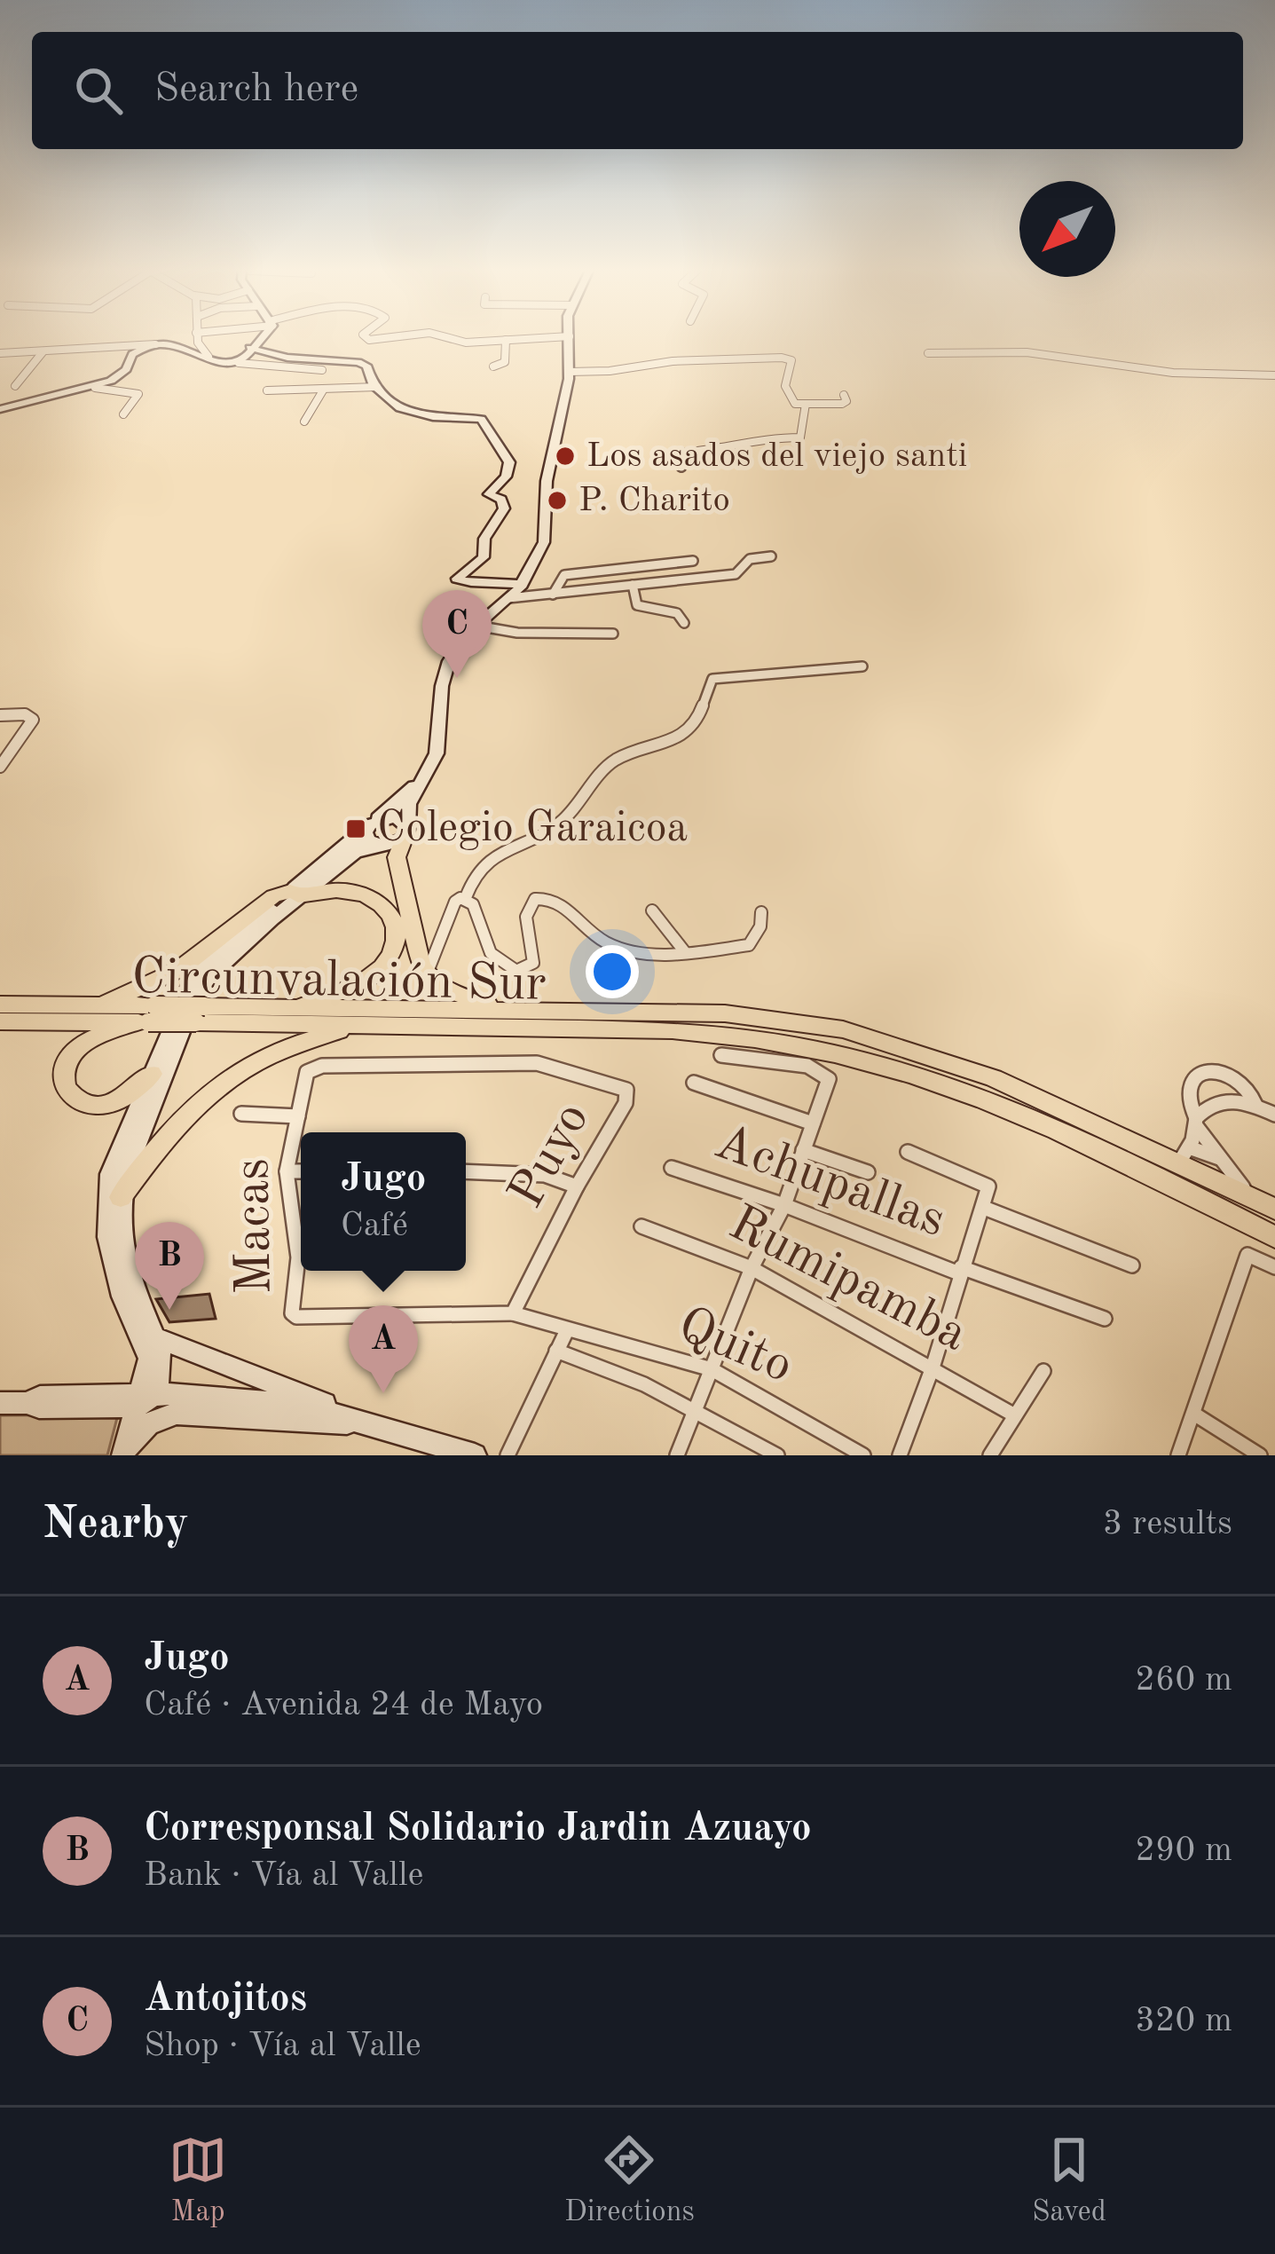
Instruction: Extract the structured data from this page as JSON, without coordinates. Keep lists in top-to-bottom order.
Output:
{
  "streets": {
    "highway": ["Circunvalación Sur"],
    "street": [
      "Puyo",
      "Achupallas",
      "Macas",
      "Rumipamba",
      "Quito"
    ]
  },
  "crossings": [
    ["Puyo", "Macas"],
    ["Puyo", "Quito"],
    ["Macas", "Quito"]
  ],
  "places": {
    "other": ["Los asados del viejo santi", "P. Charito"],
    "transit": ["Colegio Garaicoa"]
  },
  "north": "bottom left",
  "page": {
    "search": "Search here",
    "pins": ["C", "B", "A"],
    "popup": ["Jugo", "Café"],
    "heading": ["Nearby", "3 results"],
    "list": [
      {
        "mark": "A",
        "name": "Jugo",
        "note": "Café · Avenida 24 de Mayo",
        "value": "260 m"
      },
      {
        "mark": "B",
        "name": "Corresponsal Solidario Jardin Azuayo",
        "note": "Bank · Vía al Valle",
        "value": "290 m"
      },
      {
        "mark": "C",
        "name": "Antojitos",
        "note": "Shop · Vía al Valle",
        "value": "320 m"
      }
    ],
    "nav": ["Map", "Directions", "Saved"]
  }
}
